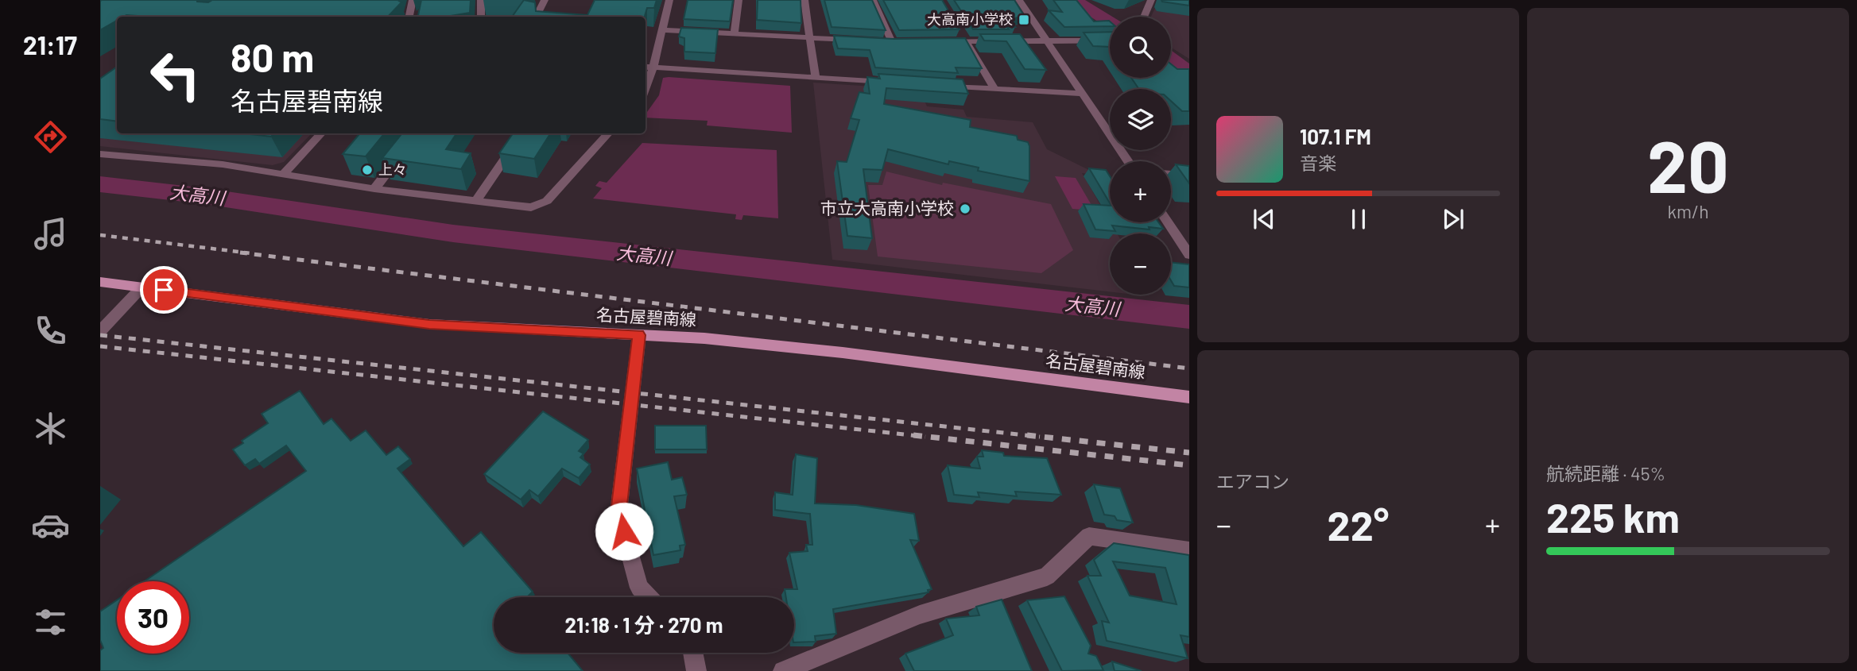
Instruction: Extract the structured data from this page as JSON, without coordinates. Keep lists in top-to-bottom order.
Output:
{
  "streets": {
    "main road": ["名古屋碧南線"]
  },
  "water": ["大高川"],
  "places": {
    "transit": ["大高南小学校"],
    "other": ["上々", "市立大高南小学校"]
  },
  "page": {
    "tabs": "21:17",
    "tile": [
      ["20", "km/h"],
      "エアコン",
      ["航続距離 · 45%", "225 km"]
    ],
    "map_buttons": ["+", "−"],
    "turn": ["80 m", "名古屋碧南線"],
    "song": ["107.1 FM", "音楽"],
    "heat": ["−", "22°", "+"],
    "limit": "30",
    "trip": "21:18 · 1 分 · 270 m"
  }
}
